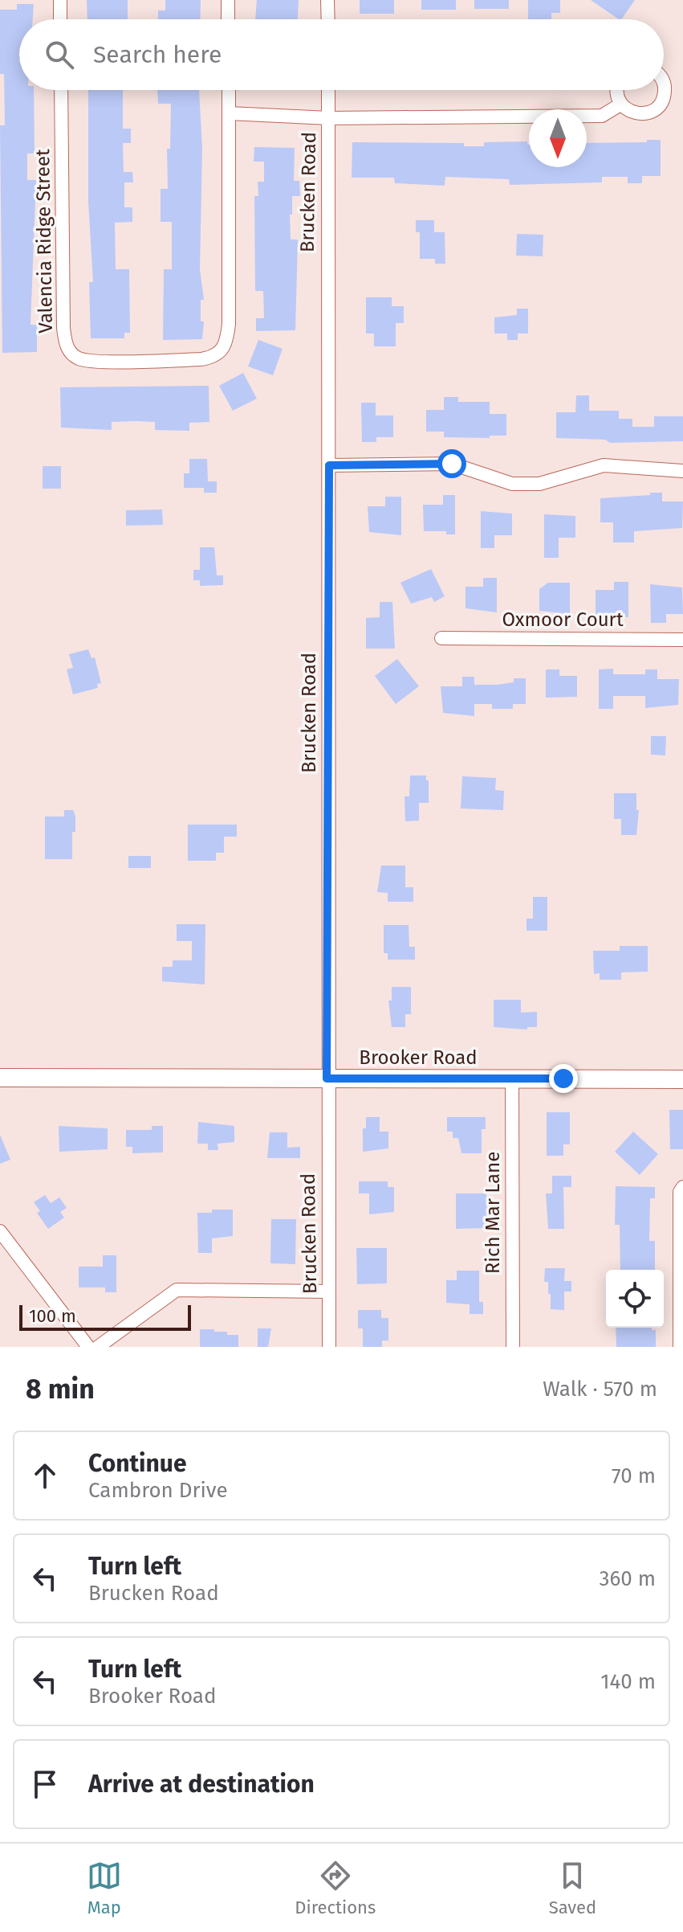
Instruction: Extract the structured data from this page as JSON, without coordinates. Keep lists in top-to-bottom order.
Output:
{
  "streets": {
    "street": [
      "Brucken Road",
      "Valencia Ridge Street",
      "Oxmoor Court",
      "Brooker Road",
      "Rich Mar Lane"
    ]
  },
  "crossings": [
    ["Brucken Road", "Brooker Road"],
    ["Brooker Road", "Rich Mar Lane"]
  ],
  "scale_bar": "100 m",
  "north": "bottom",
  "page": {
    "search": "Search here",
    "scale": "100 m",
    "heading": ["8 min", "Walk · 570 m"],
    "list": [
      ["Continue", "Cambron Drive", "70 m"],
      ["Turn left", "Brucken Road", "360 m"],
      ["Turn left", "Brooker Road", "140 m"],
      "Arrive at destination"
    ],
    "nav": ["Map", "Directions", "Saved"]
  }
}
